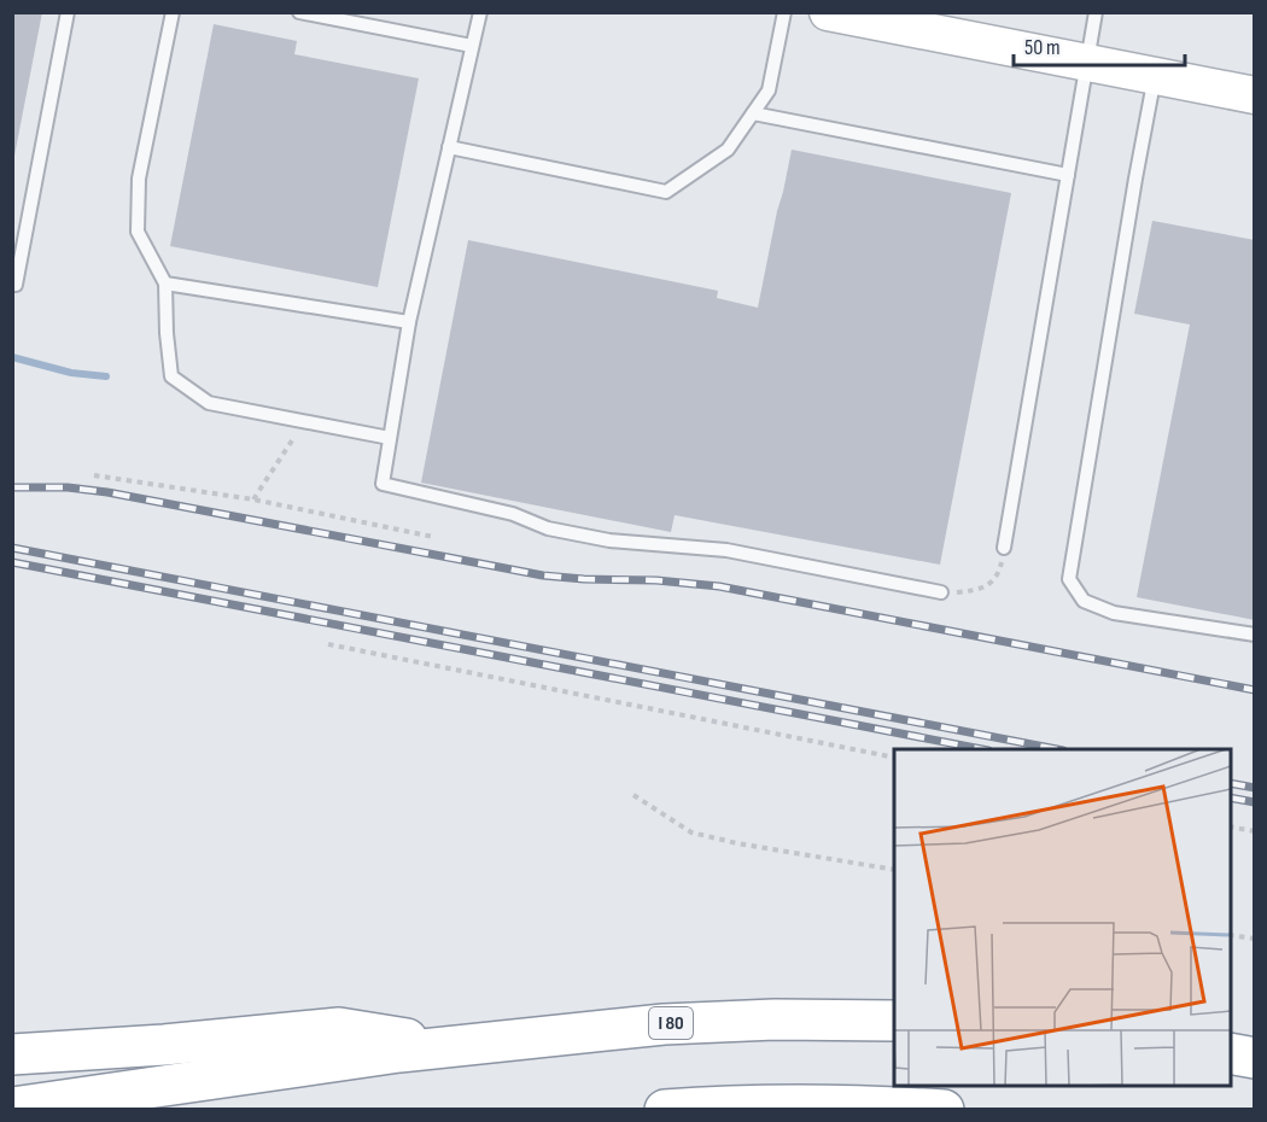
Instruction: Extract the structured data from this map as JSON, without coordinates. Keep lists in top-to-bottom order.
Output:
{
  "streets": {
    "highway": ["I 80"]
  },
  "scale_bar": "50 m"
}
